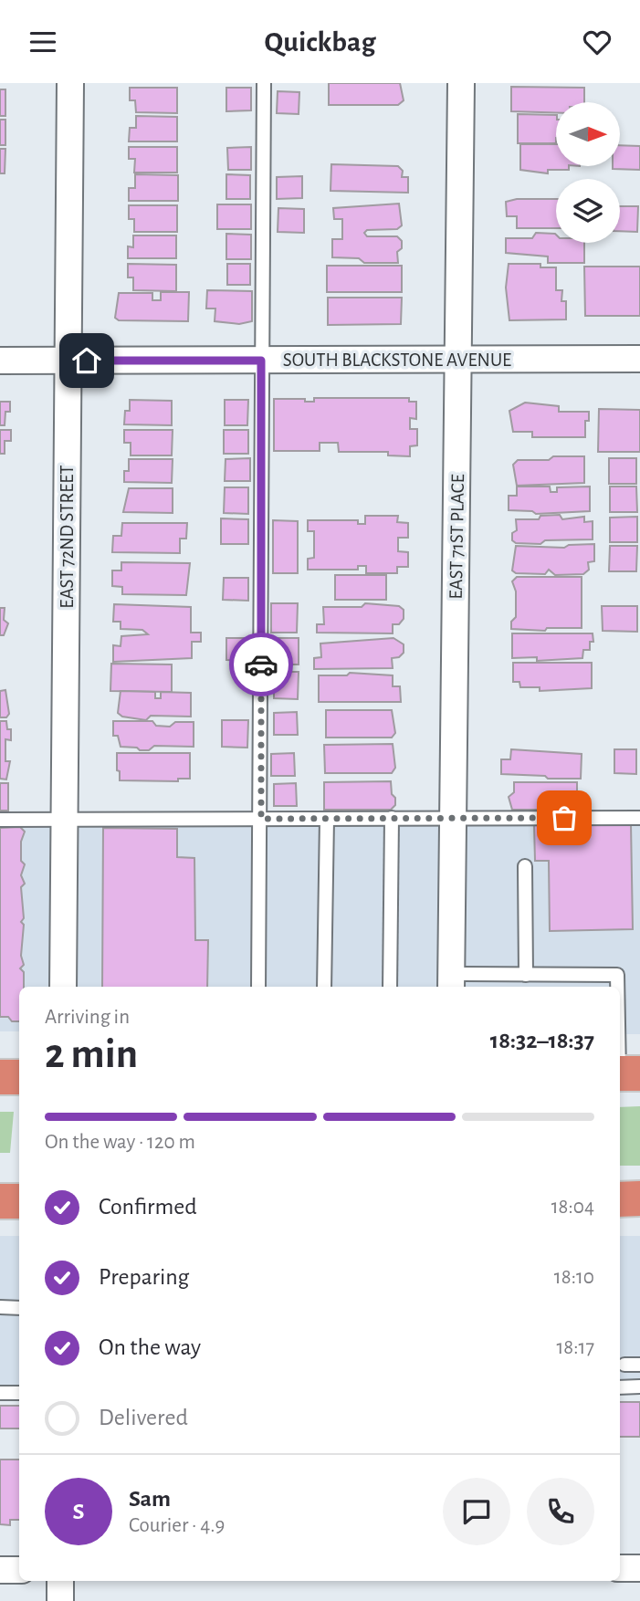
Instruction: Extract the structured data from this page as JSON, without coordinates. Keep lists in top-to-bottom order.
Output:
{
  "streets": {
    "street": ["SOUTH BLACKSTONE AVENUE", "EAST 72ND STREET", "EAST 71ST PLACE"]
  },
  "crossings": [
    ["SOUTH BLACKSTONE AVENUE", "EAST 72ND STREET"],
    ["SOUTH BLACKSTONE AVENUE", "EAST 71ST PLACE"]
  ],
  "north": "right",
  "page": {
    "header": "Quickbag",
    "heading": ["2 min", "Arriving in", "18:32–18:37"],
    "panel": ["Sam", "Courier · 4.9"],
    "bar": "On the way · 120 m",
    "list": [
      ["Confirmed", "18:04"],
      ["Preparing", "18:10"],
      ["On the way", "18:17"],
      "Delivered"
    ],
    "round": "S"
  }
}
